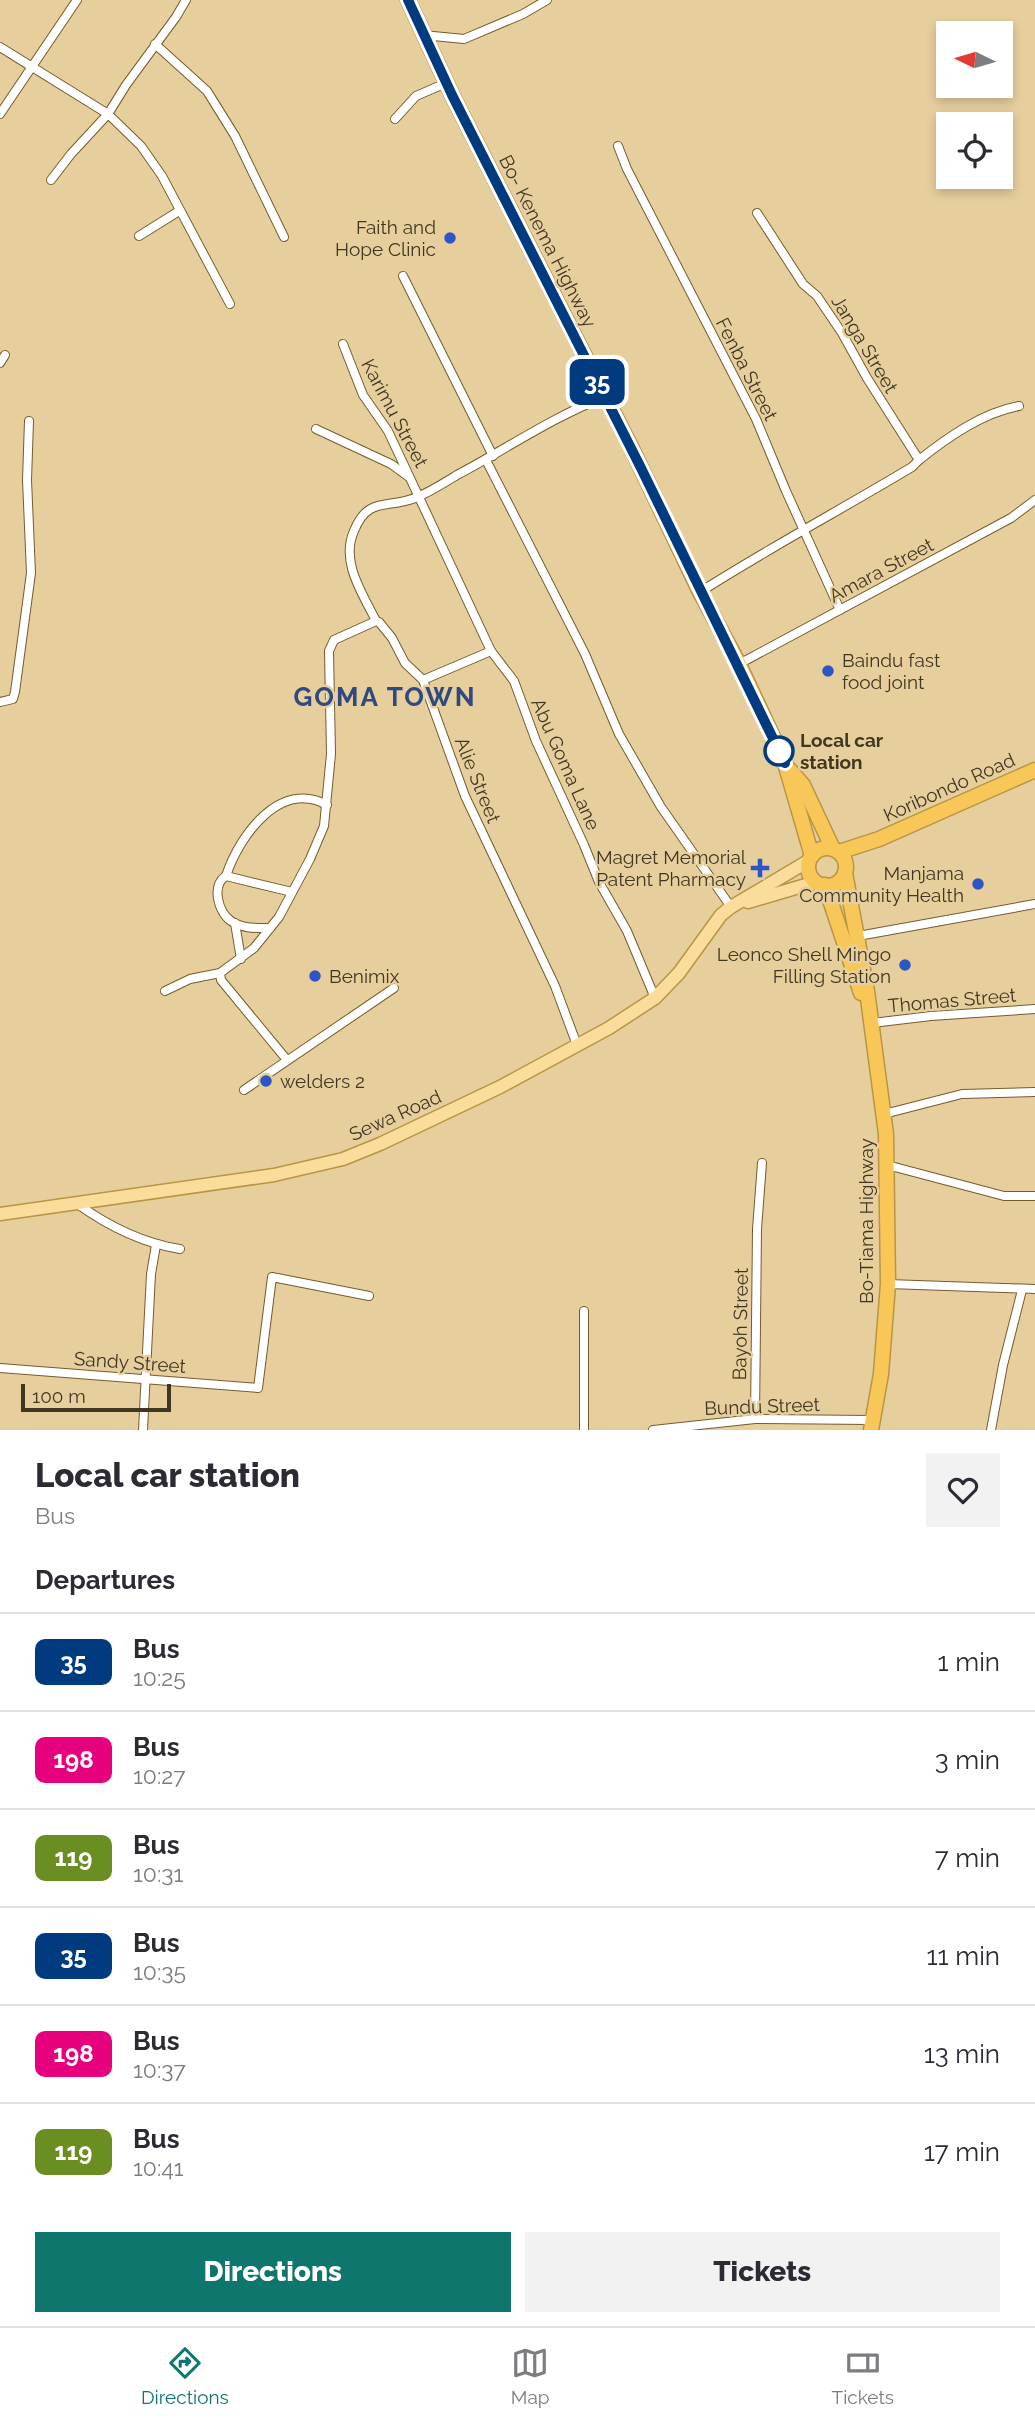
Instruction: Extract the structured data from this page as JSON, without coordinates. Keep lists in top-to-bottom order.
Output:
{
  "streets": {
    "highway": ["Bo- Kenema Highway", "Koribondo Road", "Bo-Tiama Highway"],
    "main road": ["Sewa Road"],
    "street": [
      "Janga Street",
      "Fenba Street",
      "Karimu Street",
      "Amara Street",
      "Abu Goma Lane",
      "Alie Street",
      "Thomas Street",
      "Bayoh Street",
      "Sandy Street",
      "Bundu Street"
    ]
  },
  "crossings": [
    ["Bo- Kenema Highway", "Amara Street"],
    ["Bo- Kenema Highway", "Alie Street"],
    ["Bo- Kenema Highway", "Bo-Tiama Highway"],
    ["Fenba Street", "Amara Street"],
    ["Karimu Street", "Abu Goma Lane"],
    ["Karimu Street", "Alie Street"],
    ["Abu Goma Lane", "Sewa Road"],
    ["Alie Street", "Sewa Road"],
    ["Koribondo Road", "Sewa Road"],
    ["Koribondo Road", "Bo-Tiama Highway"],
    ["Thomas Street", "Bo-Tiama Highway"],
    ["Sewa Road", "Bo-Tiama Highway"],
    ["Bo-Tiama Highway", "Bundu Street"],
    ["Bayoh Street", "Bundu Street"]
  ],
  "districts": ["GOMA TOWN"],
  "places": {
    "other": [
      "Faith and Hope Clinic",
      "Baindu fast food joint",
      "Local car station",
      "Manjama Community Health",
      "Leonco Shell Mingo Filling Station",
      "Benimix",
      "welders 2"
    ],
    "health": ["Magret Memorial Patent Pharmacy"]
  },
  "lines": ["bus line 35"],
  "scale_bar": "100 m",
  "north": "left",
  "page": {
    "on_map": "35",
    "scale": "100 m",
    "heading": [
      ["Local car station", "Bus"],
      "Departures"
    ],
    "list": [
      {
        "mark": "35",
        "name": "Bus",
        "note": "10:25",
        "value": "1 min"
      },
      {
        "mark": "198",
        "name": "Bus",
        "note": "10:27",
        "value": "3 min"
      },
      {
        "mark": "119",
        "name": "Bus",
        "note": "10:31",
        "value": "7 min"
      },
      {
        "mark": "35",
        "name": "Bus",
        "note": "10:35",
        "value": "11 min"
      },
      {
        "mark": "198",
        "name": "Bus",
        "note": "10:37",
        "value": "13 min"
      },
      {
        "mark": "119",
        "name": "Bus",
        "note": "10:41",
        "value": "17 min"
      }
    ],
    "buttons": ["Directions", "Tickets"],
    "tabs": ["Directions", "Map", "Tickets"]
  }
}
